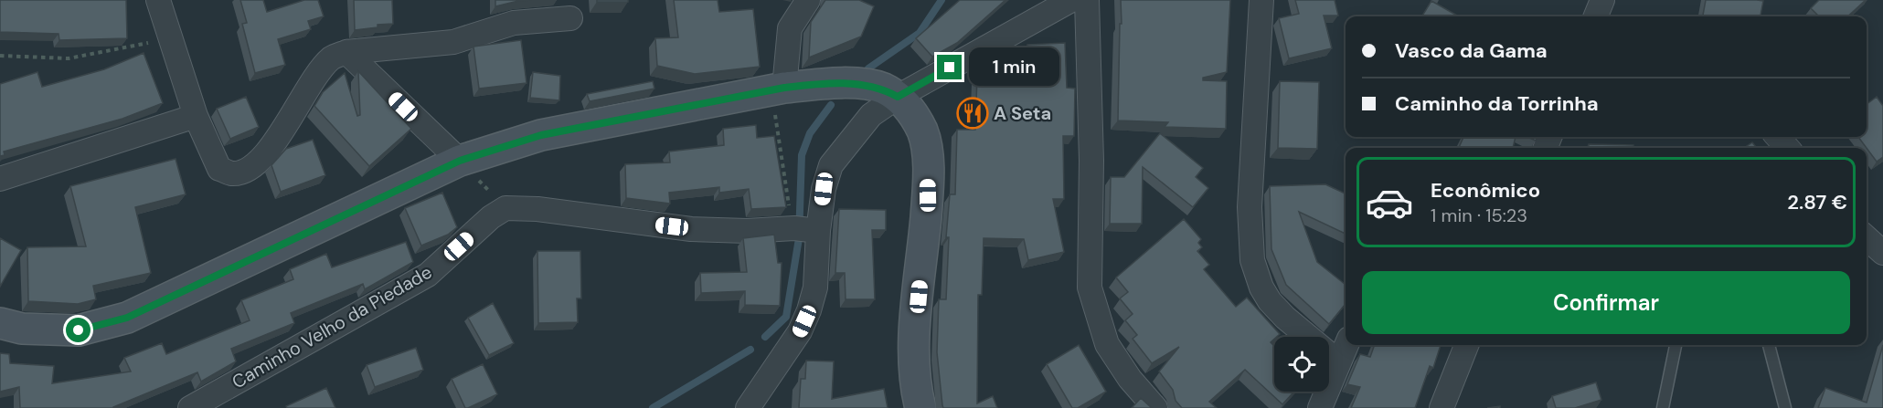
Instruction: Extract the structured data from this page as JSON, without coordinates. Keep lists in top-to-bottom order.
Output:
{
  "streets": {
    "street": ["Caminho Velho da Piedade"]
  },
  "places": {
    "restaurant": ["A Seta"]
  },
  "page": {
    "banner": ["Vasco da Gama", "Caminho da Torrinha"],
    "bubble": "1 min",
    "list": [
      {
        "name": "Econômico",
        "note": "1 min · 15:23",
        "value": "2.87 €"
      }
    ],
    "buttons": "Confirmar"
  }
}
